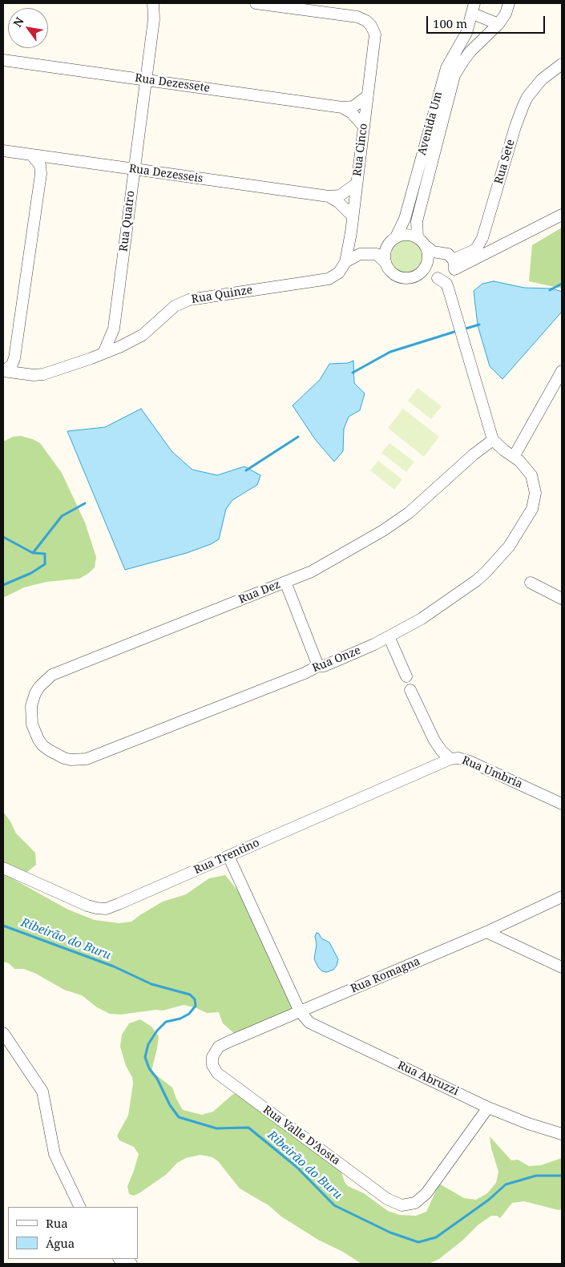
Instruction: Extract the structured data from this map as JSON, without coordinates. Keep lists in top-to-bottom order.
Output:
{
  "streets": {
    "street": [
      "Rua Dezessete",
      "Avenida Um",
      "Rua Cinco",
      "Rua Sete",
      "Rua Dezesseis",
      "Rua Quatro",
      "Rua Quinze",
      "Rua Dez",
      "Rua Onze",
      "Rua Umbria",
      "Rua Trentino",
      "Rua Romagna",
      "Rua Abruzzi",
      "Rua Valle D'Aosta"
    ]
  },
  "crossings": [
    ["Rua Dezessete", "Rua Cinco"],
    ["Rua Dezessete", "Rua Quatro"],
    ["Rua Cinco", "Rua Dezesseis"],
    ["Rua Cinco", "Rua Quinze"],
    ["Rua Dezesseis", "Rua Quatro"],
    ["Rua Quatro", "Rua Quinze"],
    ["Rua Dez", "Rua Onze"],
    ["Rua Umbria", "Rua Trentino"],
    ["Rua Romagna", "Rua Abruzzi"],
    ["Rua Romagna", "Rua Valle D'Aosta"],
    ["Rua Abruzzi", "Rua Valle D'Aosta"]
  ],
  "water": ["Ribeirão do Buru"],
  "legend": ["Rua", "Água"],
  "scale_bar": "100 m",
  "north": "top left"
}
